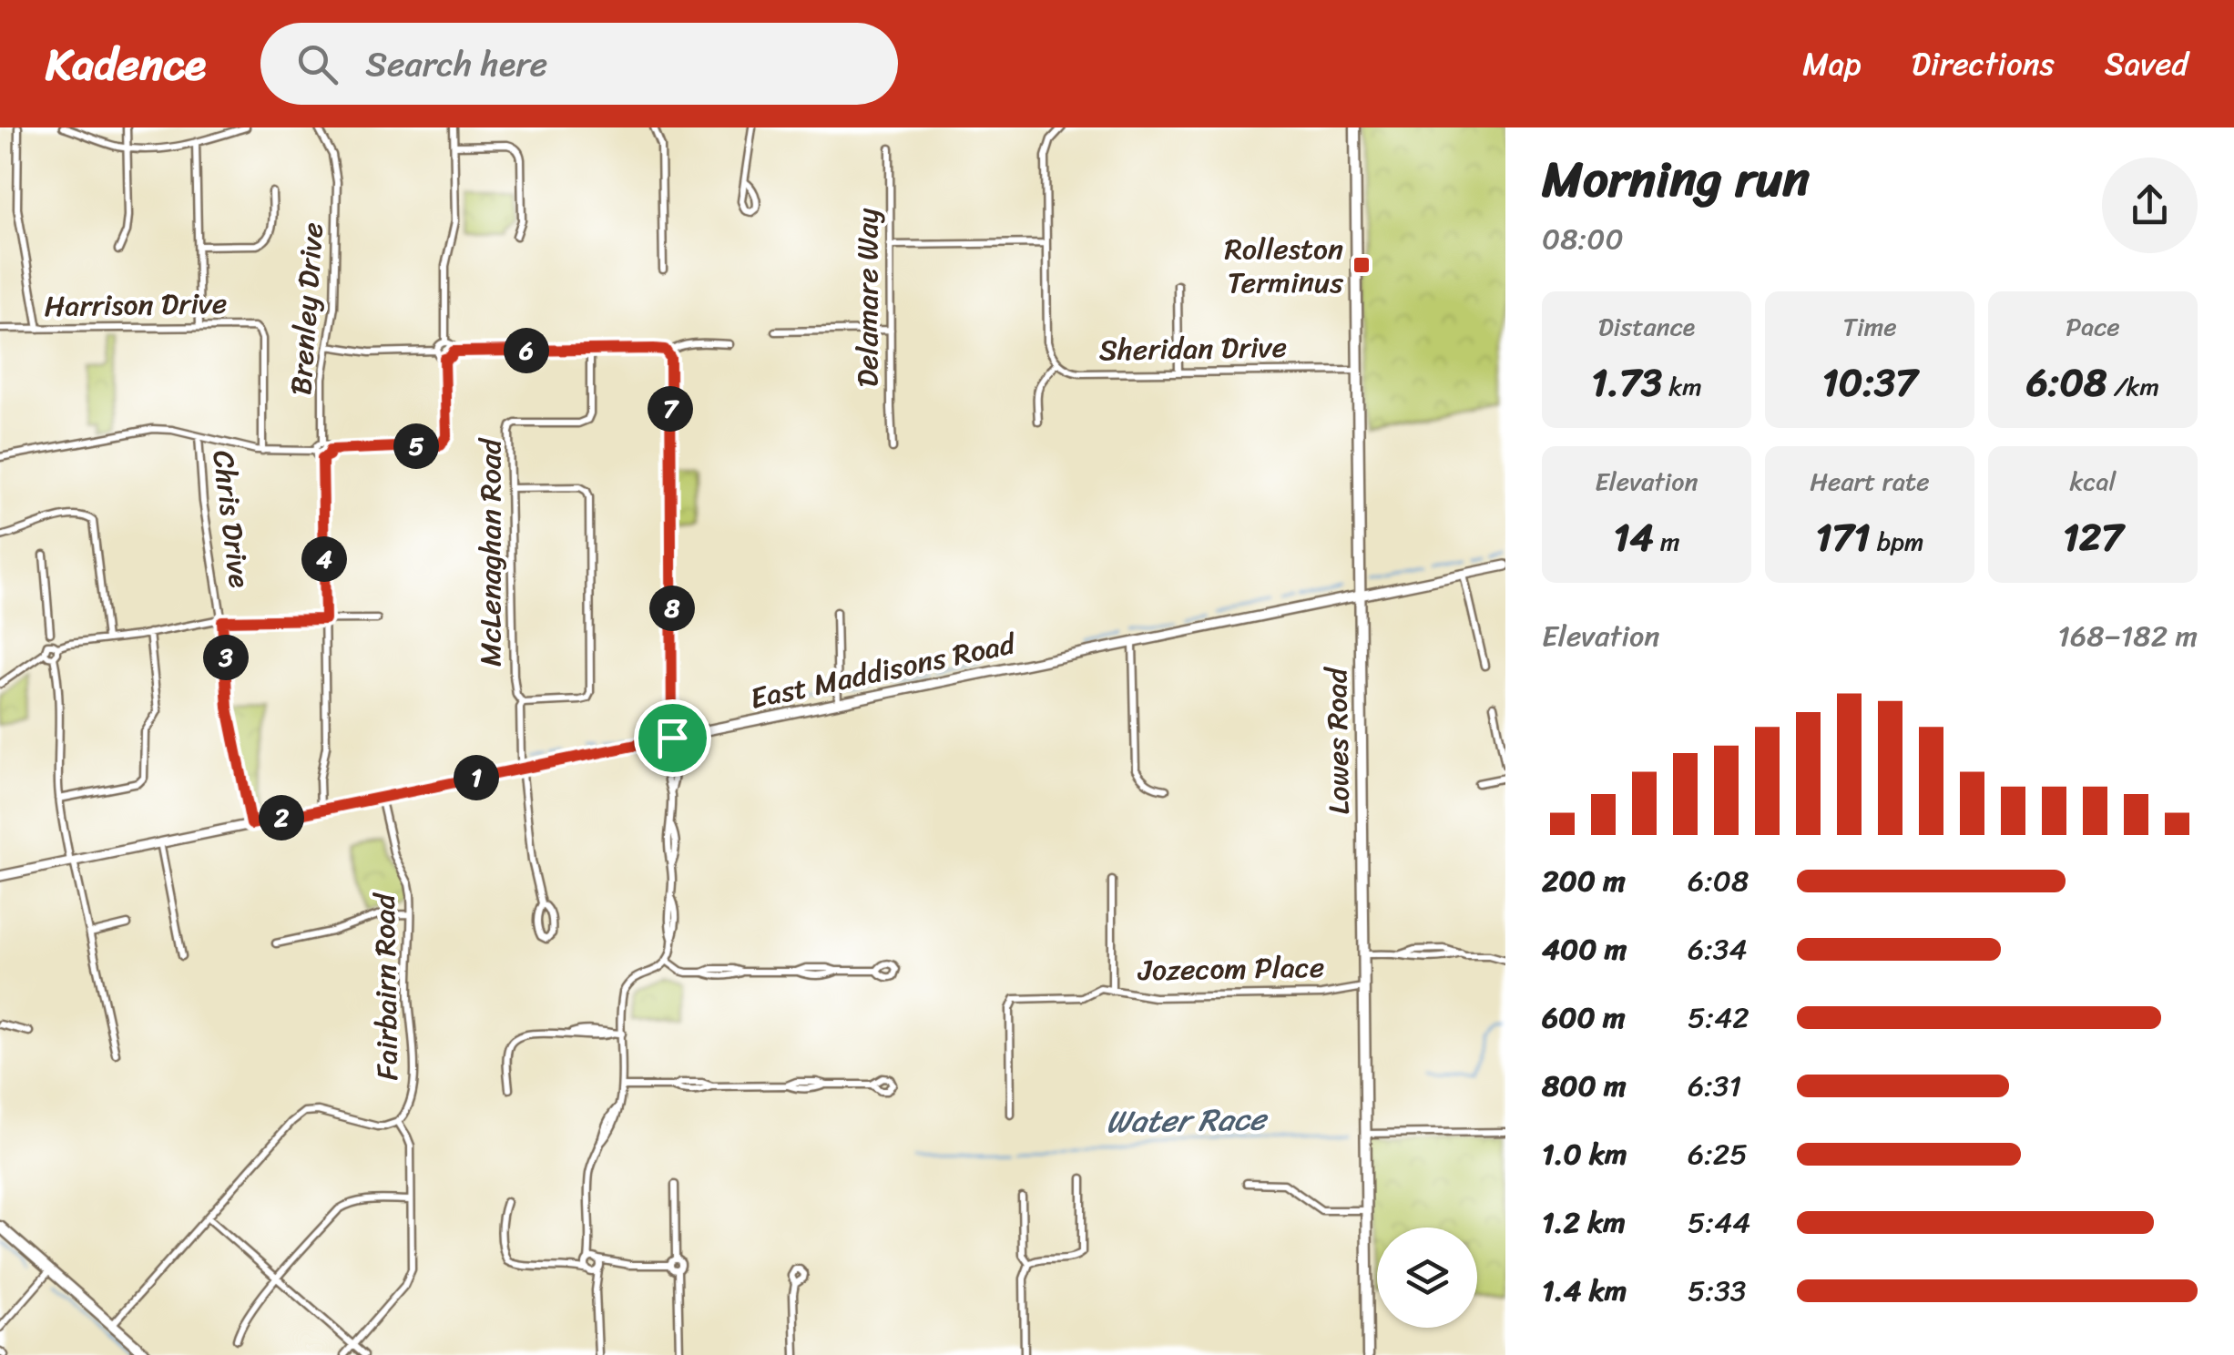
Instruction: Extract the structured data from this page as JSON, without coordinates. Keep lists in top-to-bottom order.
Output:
{
  "streets": {
    "main road": ["Lowes Road"],
    "street": [
      "Delamare Way",
      "Harrison Drive",
      "Brenley Drive",
      "Sheridan Drive",
      "Chris Drive",
      "McLenaghan Road",
      "East Maddisons Road",
      "Jozecom Place",
      "Fairbairn Road"
    ]
  },
  "crossings": [
    ["Sheridan Drive", "Lowes Road"],
    ["Chris Drive", "East Maddisons Road"],
    ["McLenaghan Road", "East Maddisons Road"],
    ["East Maddisons Road", "Lowes Road"],
    ["East Maddisons Road", "Fairbairn Road"],
    ["Lowes Road", "Jozecom Place"]
  ],
  "water": ["Water Race"],
  "places": {
    "transit": ["Rolleston Terminus"]
  },
  "page": {
    "header": "Kadence",
    "search": "Search here",
    "nav": ["Map", "Directions", "Saved"],
    "heading": ["Morning run", "08:00"],
    "stats": [
      ["Distance", "1.73 km"],
      ["Time", "10:37"],
      ["Pace", "6:08 /km"],
      ["Elevation", "14 m"],
      ["Heart rate", "171 bpm"],
      ["kcal", "127"]
    ],
    "pins": [
      "6",
      "7",
      "5",
      "4",
      "8",
      "3",
      "1",
      "2"
    ],
    "chart": ["Elevation", "168–182 m"],
    "list": [
      {
        "name": "200 m",
        "note": "6:08"
      },
      {
        "name": "400 m",
        "note": "6:34"
      },
      {
        "name": "600 m",
        "note": "5:42"
      },
      {
        "name": "800 m",
        "note": "6:31"
      },
      {
        "name": "1.0 km",
        "note": "6:25"
      },
      {
        "name": "1.2 km",
        "note": "5:44"
      },
      {
        "name": "1.4 km",
        "note": "5:33"
      }
    ]
  }
}
